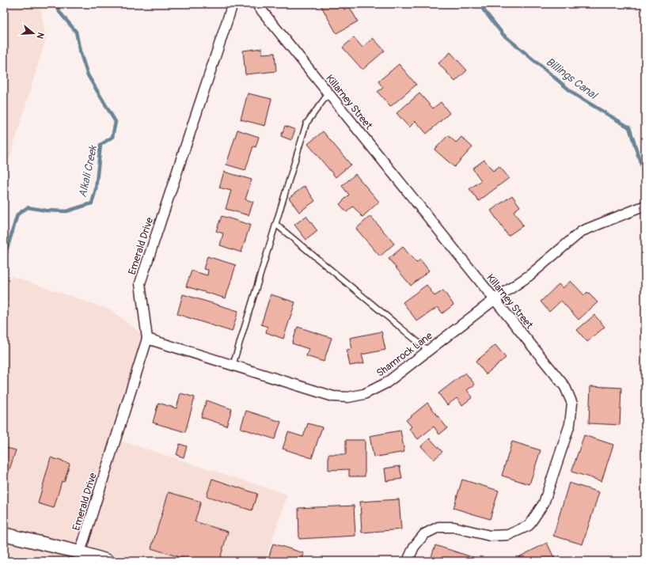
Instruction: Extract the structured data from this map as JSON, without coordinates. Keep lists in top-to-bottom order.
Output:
{
  "streets": {
    "street": ["Killarney Street", "Emerald Drive", "Shamrock Lane"]
  },
  "crossings": [
    ["Killarney Street", "Shamrock Lane"],
    ["Emerald Drive", "Shamrock Lane"]
  ],
  "water": ["Billings Canal", "Alkali Creek"],
  "north": "right"
}
